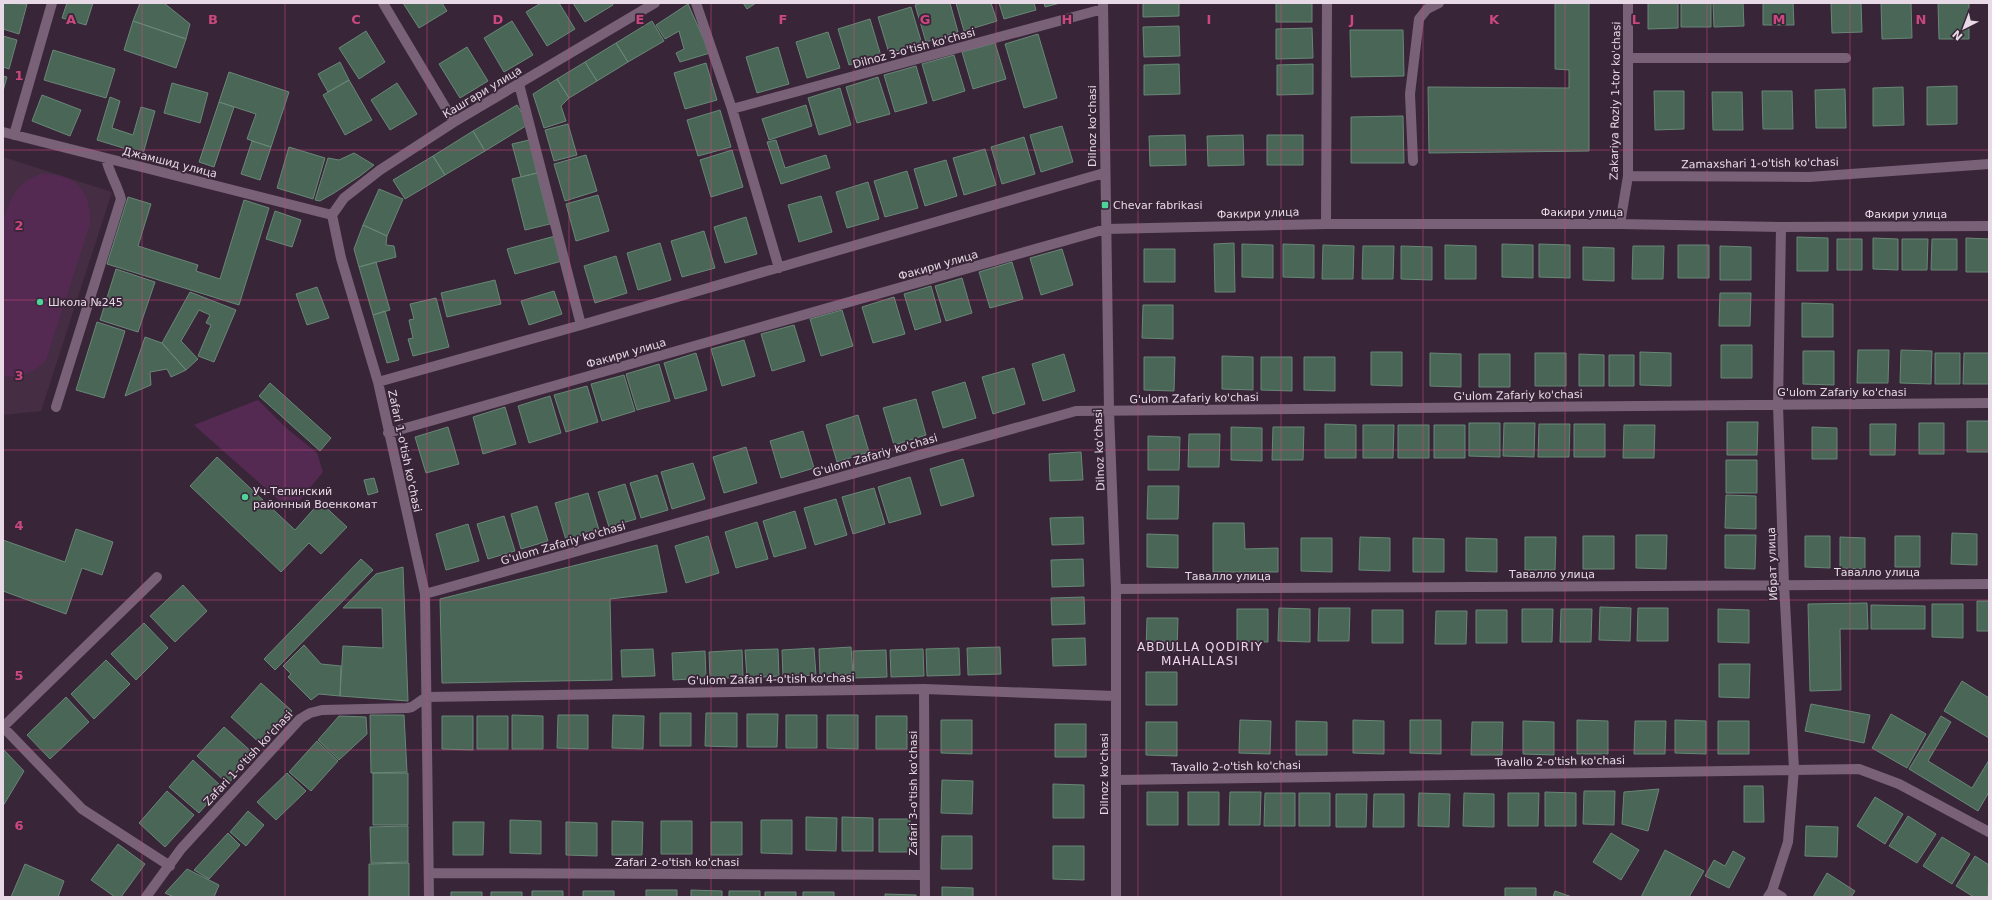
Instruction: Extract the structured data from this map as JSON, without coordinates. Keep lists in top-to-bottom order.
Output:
{
  "streets": {
    "street": [
      "Dilnoz 3-o'tish ko'chasi",
      "Кашгари улица",
      "Zakariya Roziy 1-tor ko'chasi",
      "Dilnoz ko'chasi",
      "Джамшид улица",
      "Zamaxshari 1-o'tish ko'chasi",
      "Факири улица",
      "G'ulom Zafariy ko'chasi",
      "Zafari 1-o'tish ko'chasi",
      "Ибрат улица",
      "Тавалло улица",
      "G'ulom Zafari 4-o'tish ko'chasi",
      "Tavallo 2-o'tish ko'chasi",
      "Zafari 3-o'tish ko'chasi",
      "Zafari 2-o'tish ko'chasi"
    ]
  },
  "crossings": [
    ["Dilnoz 3-o'tish ko'chasi", "Dilnoz ko'chasi"],
    ["Кашгари улица", "Джамшид улица"],
    ["Кашгари улица", "Zafari 1-o'tish ko'chasi"],
    ["Zakariya Roziy 1-tor ko'chasi", "Zamaxshari 1-o'tish ko'chasi"],
    ["Zakariya Roziy 1-tor ko'chasi", "Факири улица"],
    ["Dilnoz ko'chasi", "Факири улица"],
    ["Dilnoz ko'chasi", "G'ulom Zafariy ko'chasi"],
    ["Dilnoz ko'chasi", "Тавалло улица"],
    ["Dilnoz ko'chasi", "G'ulom Zafari 4-o'tish ko'chasi"],
    ["Dilnoz ko'chasi", "Tavallo 2-o'tish ko'chasi"],
    ["Джамшид улица", "Zafari 1-o'tish ko'chasi"],
    ["Факири улица", "Zafari 1-o'tish ko'chasi"],
    ["Факири улица", "Ибрат улица"],
    ["G'ulom Zafariy ko'chasi", "Zafari 1-o'tish ko'chasi"],
    ["G'ulom Zafariy ko'chasi", "Ибрат улица"],
    ["Zafari 1-o'tish ko'chasi", "G'ulom Zafari 4-o'tish ko'chasi"],
    ["Zafari 1-o'tish ko'chasi", "Zafari 2-o'tish ko'chasi"],
    ["Ибрат улица", "Тавалло улица"],
    ["Ибрат улица", "Tavallo 2-o'tish ko'chasi"],
    ["G'ulom Zafari 4-o'tish ko'chasi", "Zafari 3-o'tish ko'chasi"],
    ["Zafari 3-o'tish ko'chasi", "Zafari 2-o'tish ko'chasi"]
  ],
  "districts": ["ABDULLA QODIRIY MAHALLASI"],
  "places": {
    "transit": ["Chevar fabrikasi"],
    "other": ["Школа №245", "Уч-Тепинский районный Военкомат"]
  },
  "north": "bottom left",
  "grid": {
    "columns": [
      "A",
      "B",
      "C",
      "D",
      "E",
      "F",
      "G",
      "H",
      "I",
      "J",
      "K",
      "L",
      "M",
      "N"
    ],
    "rows": [
      "1",
      "2",
      "3",
      "4",
      "5",
      "6"
    ]
  }
}
